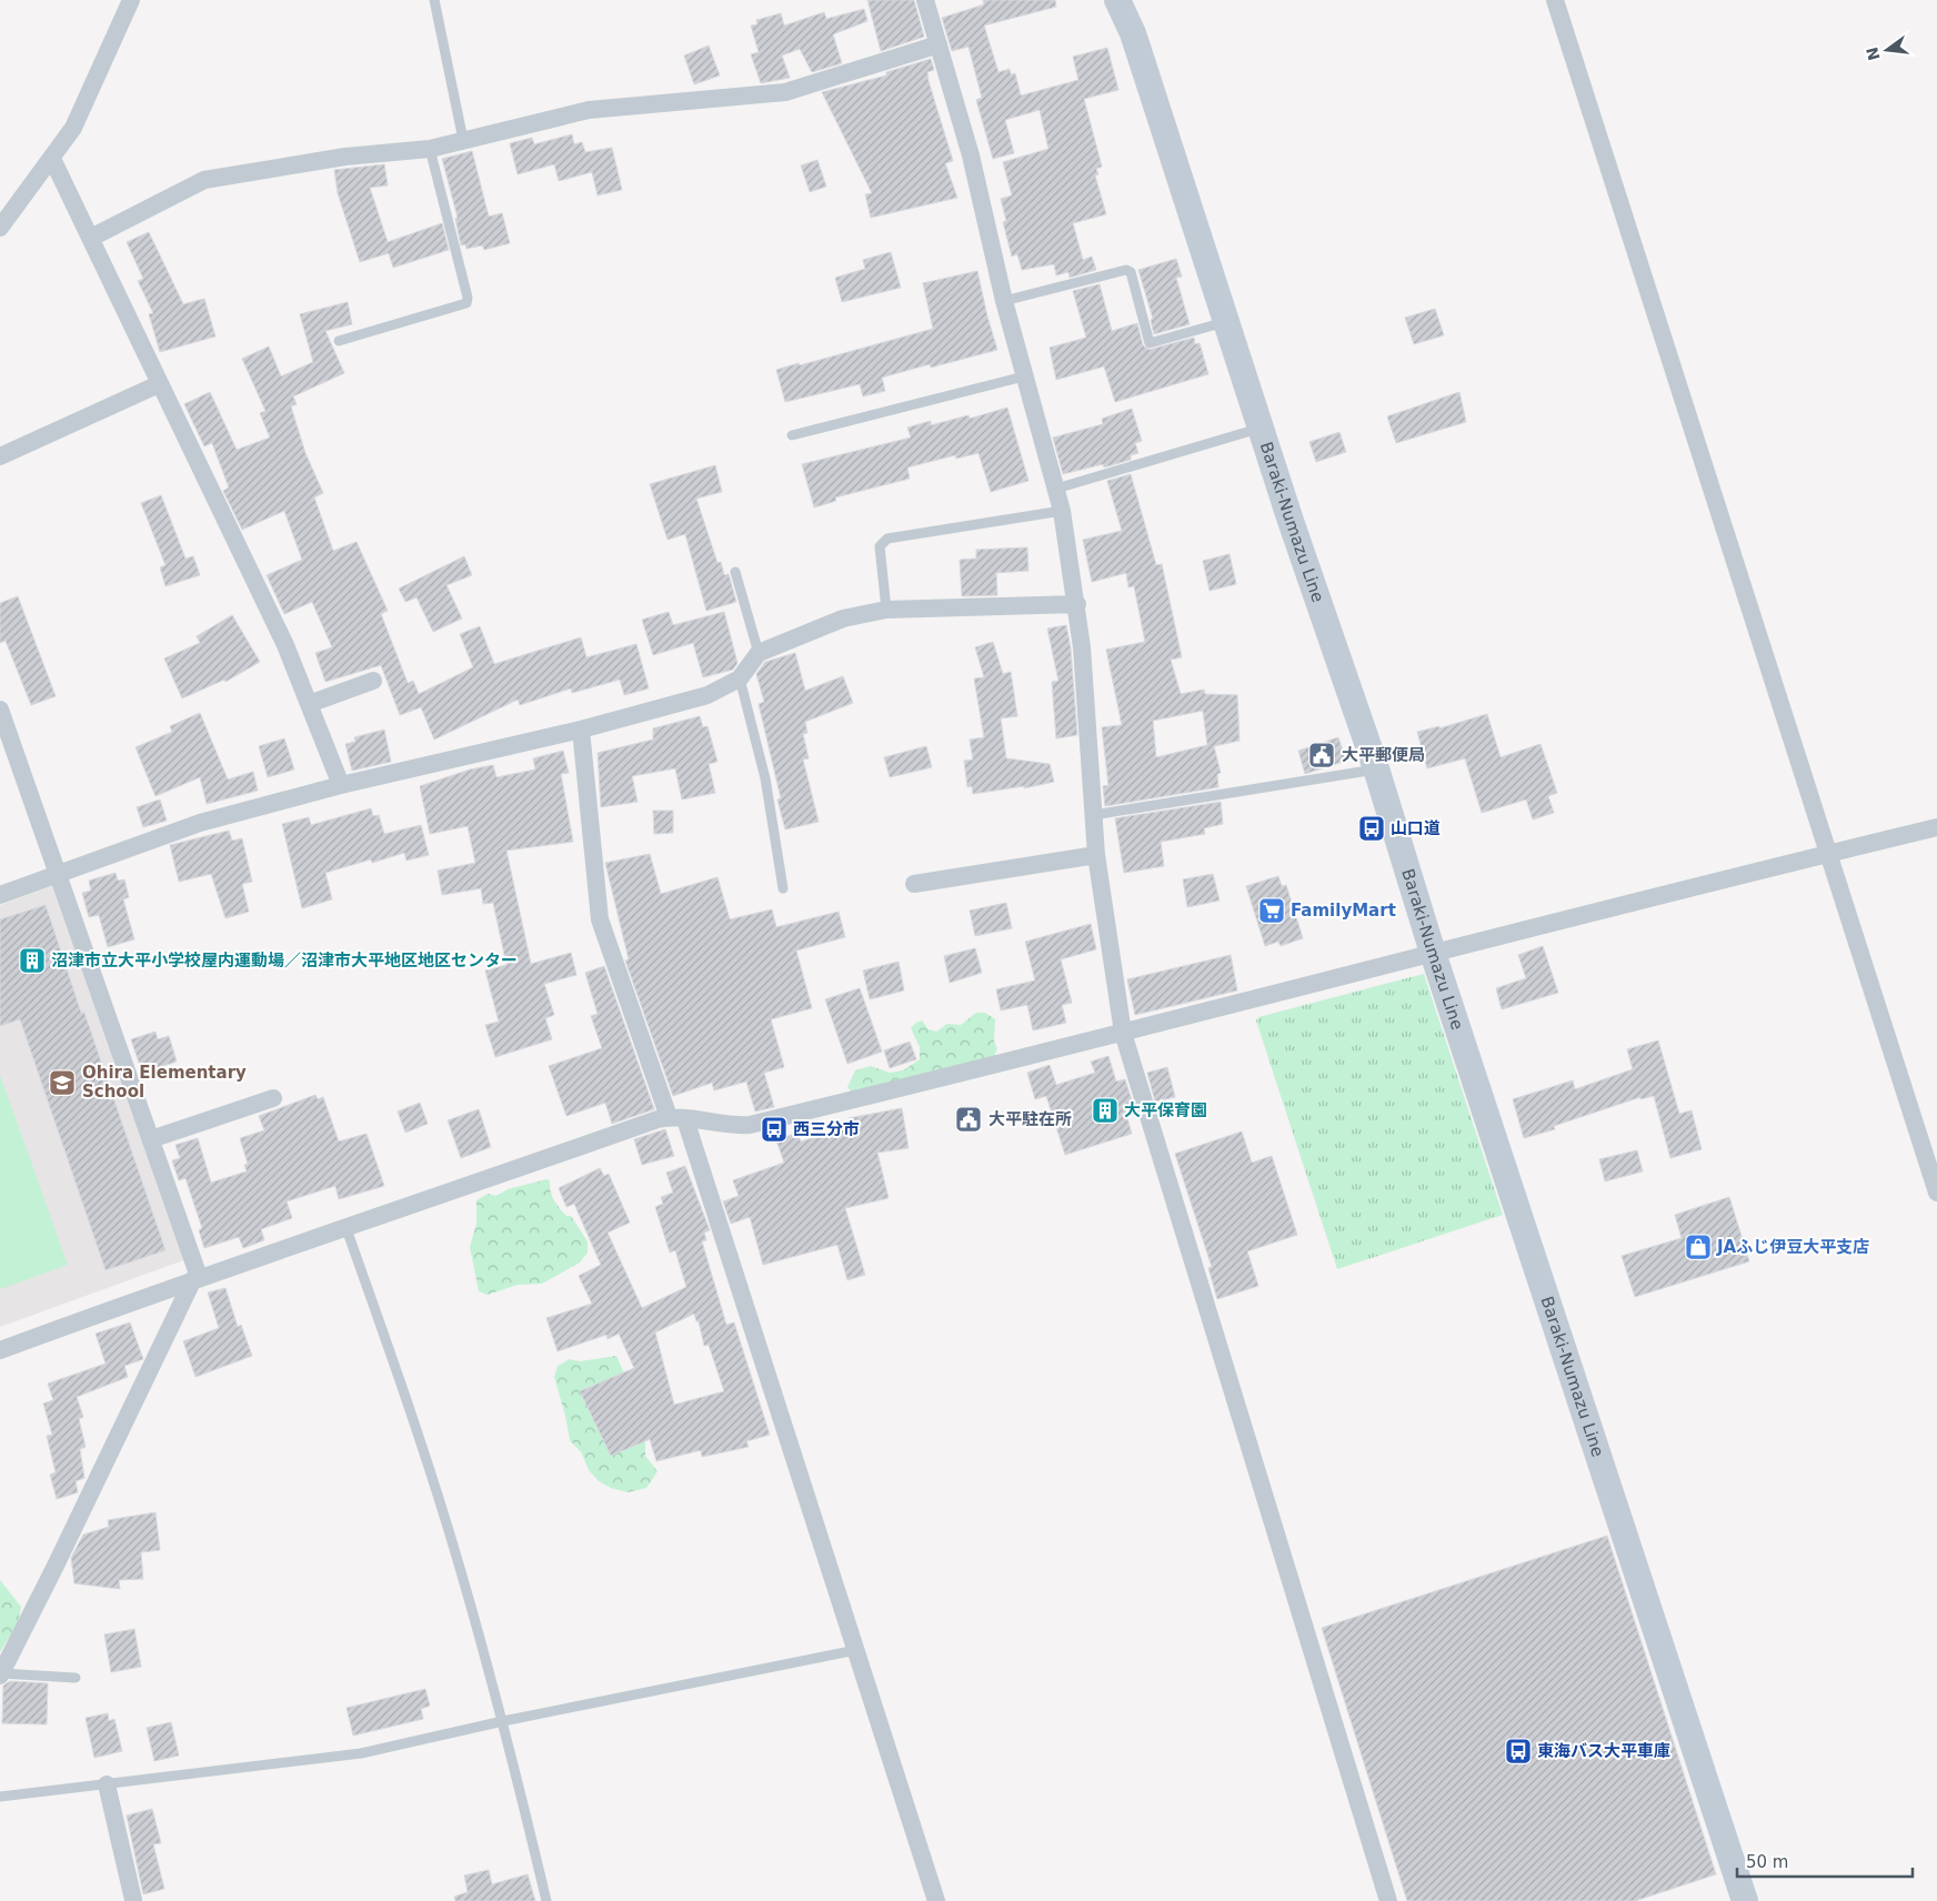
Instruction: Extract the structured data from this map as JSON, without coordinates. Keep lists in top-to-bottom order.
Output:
{
  "streets": {
    "main road": ["Baraki-Numazu Line"]
  },
  "places": {
    "public building": ["大平郵便局", "大平駐在所"],
    "bus stop": ["山口道", "西三分市", "東海バス大平車庫"],
    "supermarket": ["FamilyMart"],
    "building": ["沼津市立大平小学校屋内運動場／沼津市大平地区地区センター", "大平保育園"],
    "school or university": ["Ohira Elementary School"],
    "shop": ["JAふじ伊豆大平支店"]
  },
  "scale_bar": "50 m",
  "north": "left"
}
